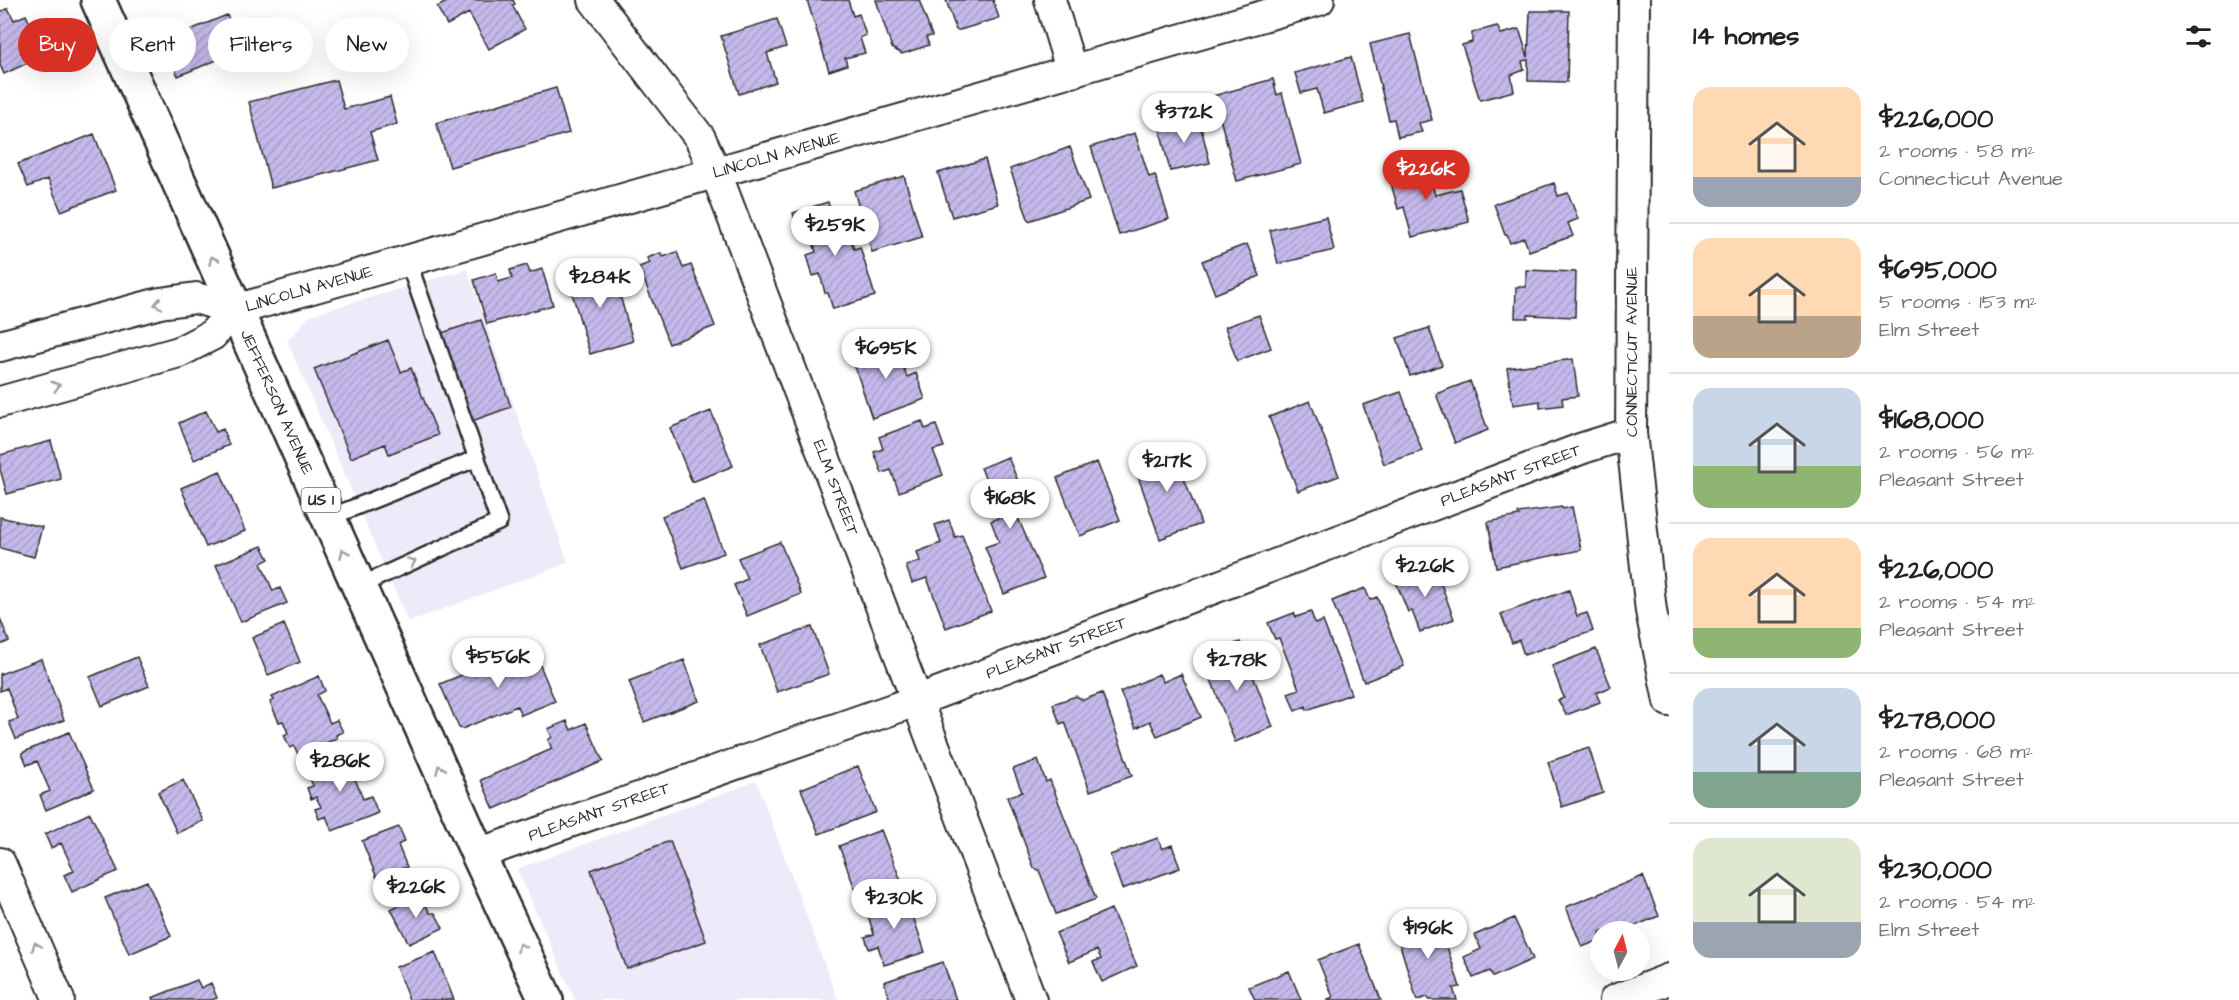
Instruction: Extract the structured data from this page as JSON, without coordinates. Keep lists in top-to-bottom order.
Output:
{
  "streets": {
    "main road": ["JEFFERSON AVENUE", "US 1"],
    "street": [
      "LINCOLN AVENUE",
      "CONNECTICUT AVENUE",
      "PLEASANT STREET",
      "ELM STREET"
    ]
  },
  "crossings": [
    ["LINCOLN AVENUE", "JEFFERSON AVENUE"],
    ["LINCOLN AVENUE", "ELM STREET"],
    ["CONNECTICUT AVENUE", "PLEASANT STREET"],
    ["JEFFERSON AVENUE", "PLEASANT STREET"],
    ["PLEASANT STREET", "ELM STREET"]
  ],
  "one_way": ["JEFFERSON AVENUE"],
  "north": "top",
  "page": {
    "heading": "14 homes",
    "chip": [
      "Buy",
      "Rent",
      "Filters",
      "New"
    ],
    "list": [
      {
        "name": "$226,000",
        "note": "2 rooms · 58 m² · Connecticut Avenue"
      },
      {
        "name": "$695,000",
        "note": "5 rooms · 153 m² · Elm Street"
      },
      {
        "name": "$168,000",
        "note": "2 rooms · 56 m² · Pleasant Street"
      },
      {
        "name": "$226,000",
        "note": "2 rooms · 54 m² · Pleasant Street"
      },
      {
        "name": "$278,000",
        "note": "2 rooms · 68 m² · Pleasant Street"
      },
      {
        "name": "$230,000",
        "note": "2 rooms · 54 m² · Elm Street"
      }
    ],
    "price": [
      "$372K",
      "$226K",
      "$259K",
      "$284K",
      "$695K",
      "$217K",
      "$168K",
      "$226K",
      "$556K",
      "$278K",
      "$286K",
      "$226K",
      "$230K",
      "$196K"
    ]
  }
}
